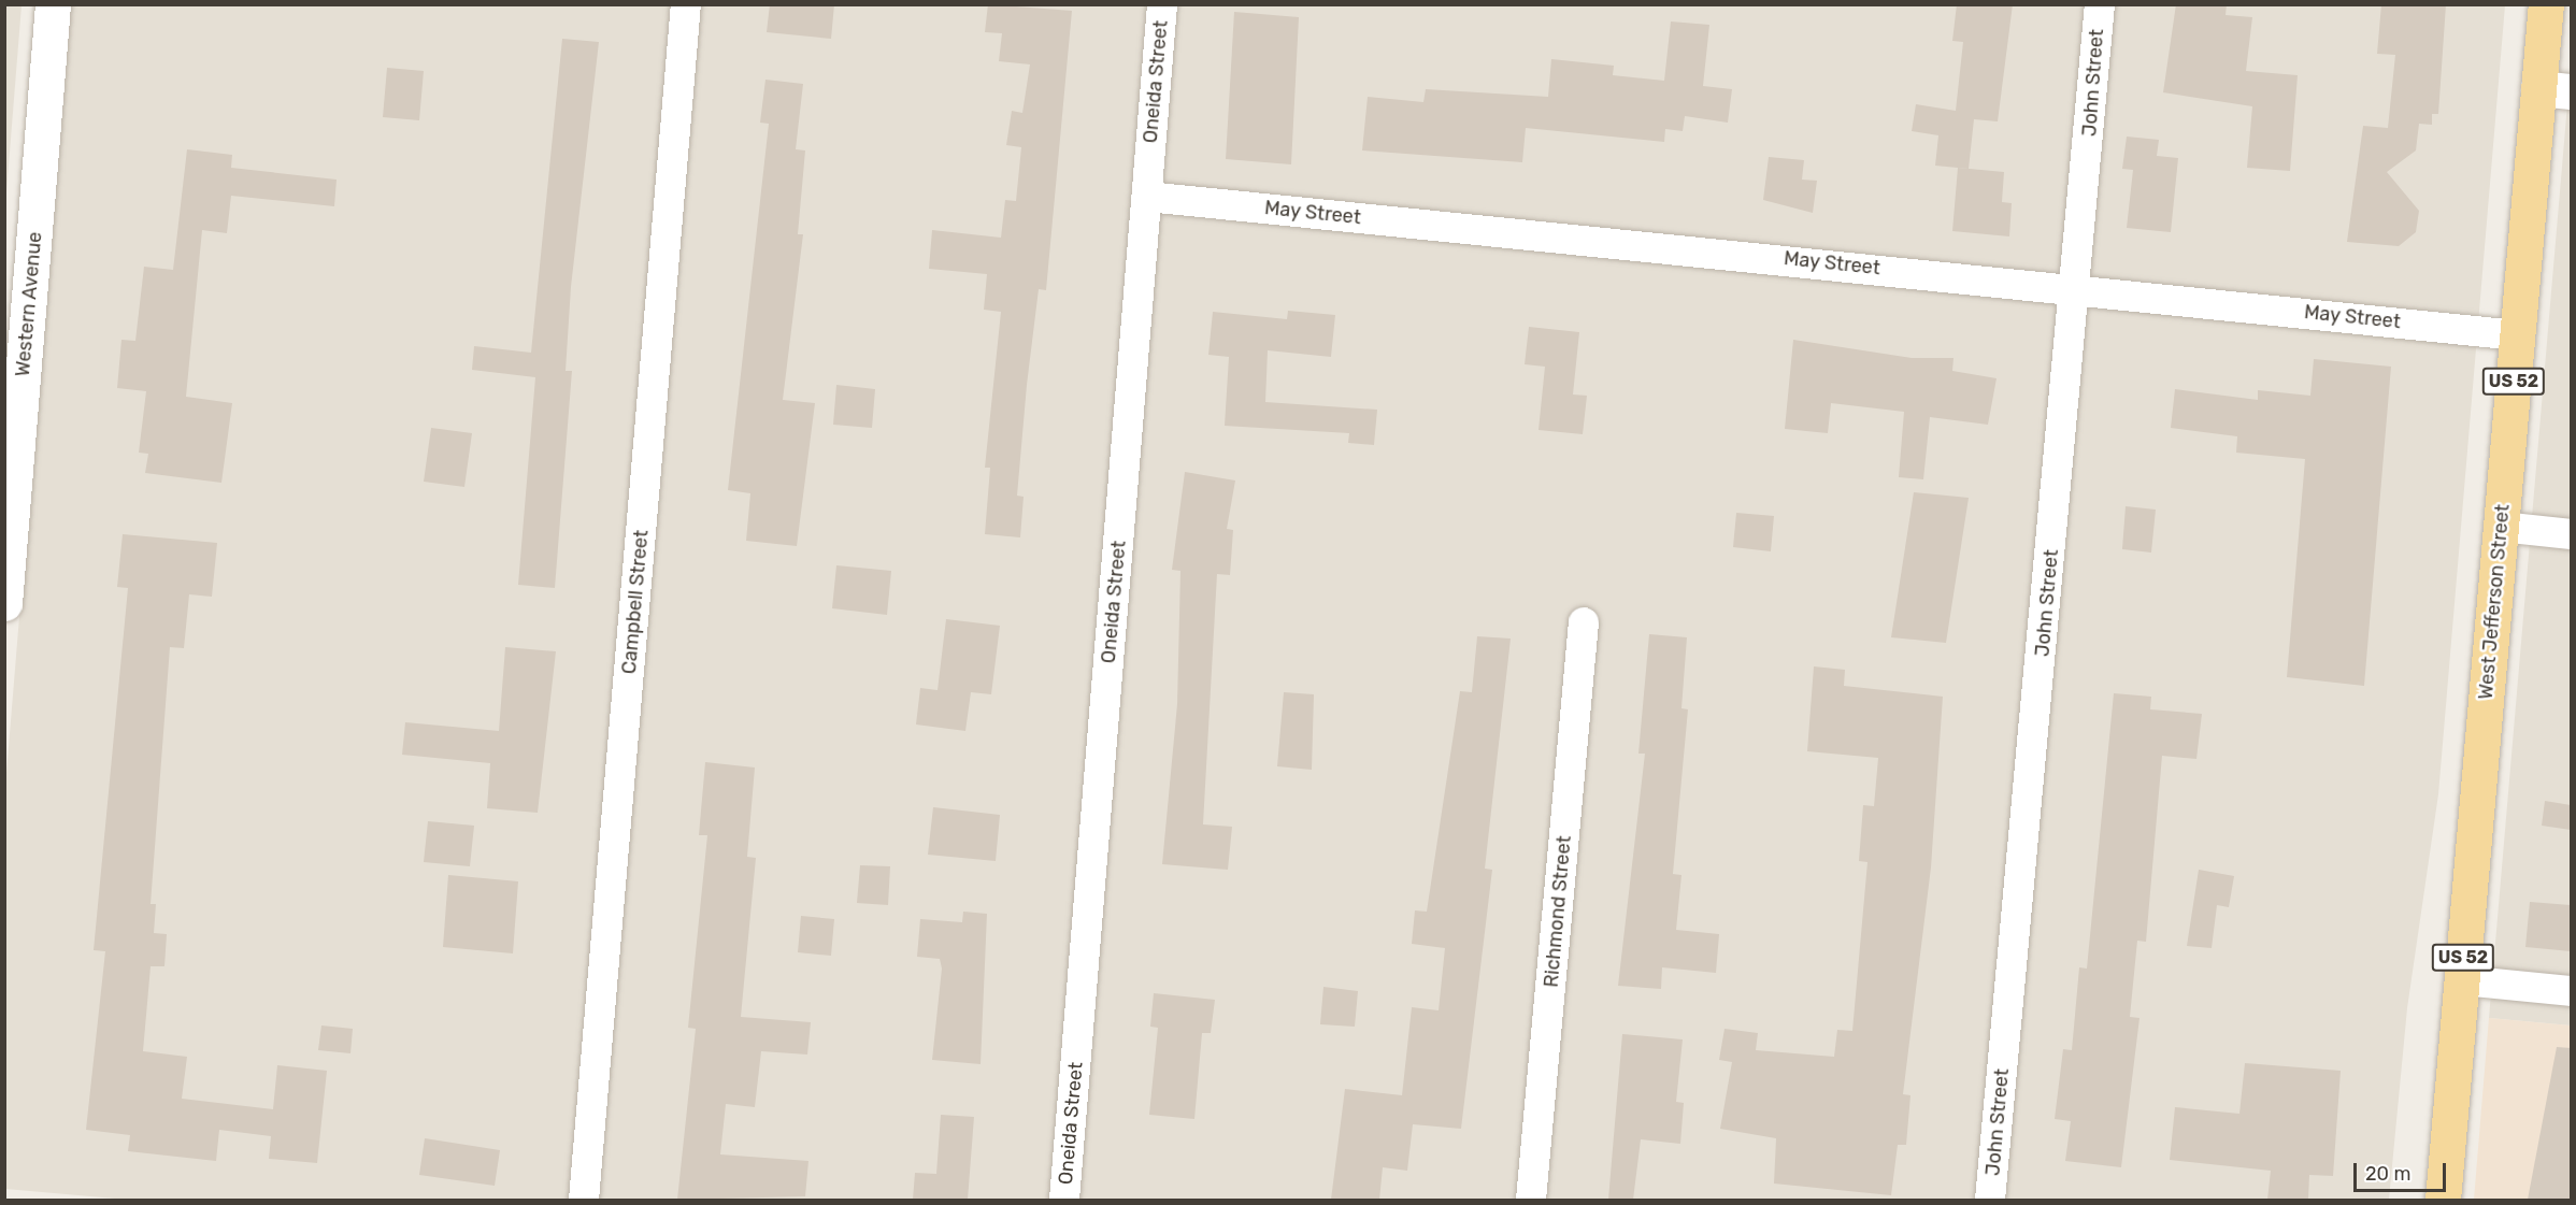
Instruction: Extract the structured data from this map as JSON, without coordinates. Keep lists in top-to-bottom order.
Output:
{
  "streets": {
    "main road": ["US 52", "West Jefferson Street"],
    "street": [
      "Oneida Street",
      "John Street",
      "May Street",
      "Western Avenue",
      "Campbell Street",
      "Richmond Street"
    ]
  },
  "crossings": [
    ["Oneida Street", "May Street"],
    ["John Street", "May Street"],
    ["May Street", "West Jefferson Street"]
  ],
  "scale_bar": "20 m"
}
